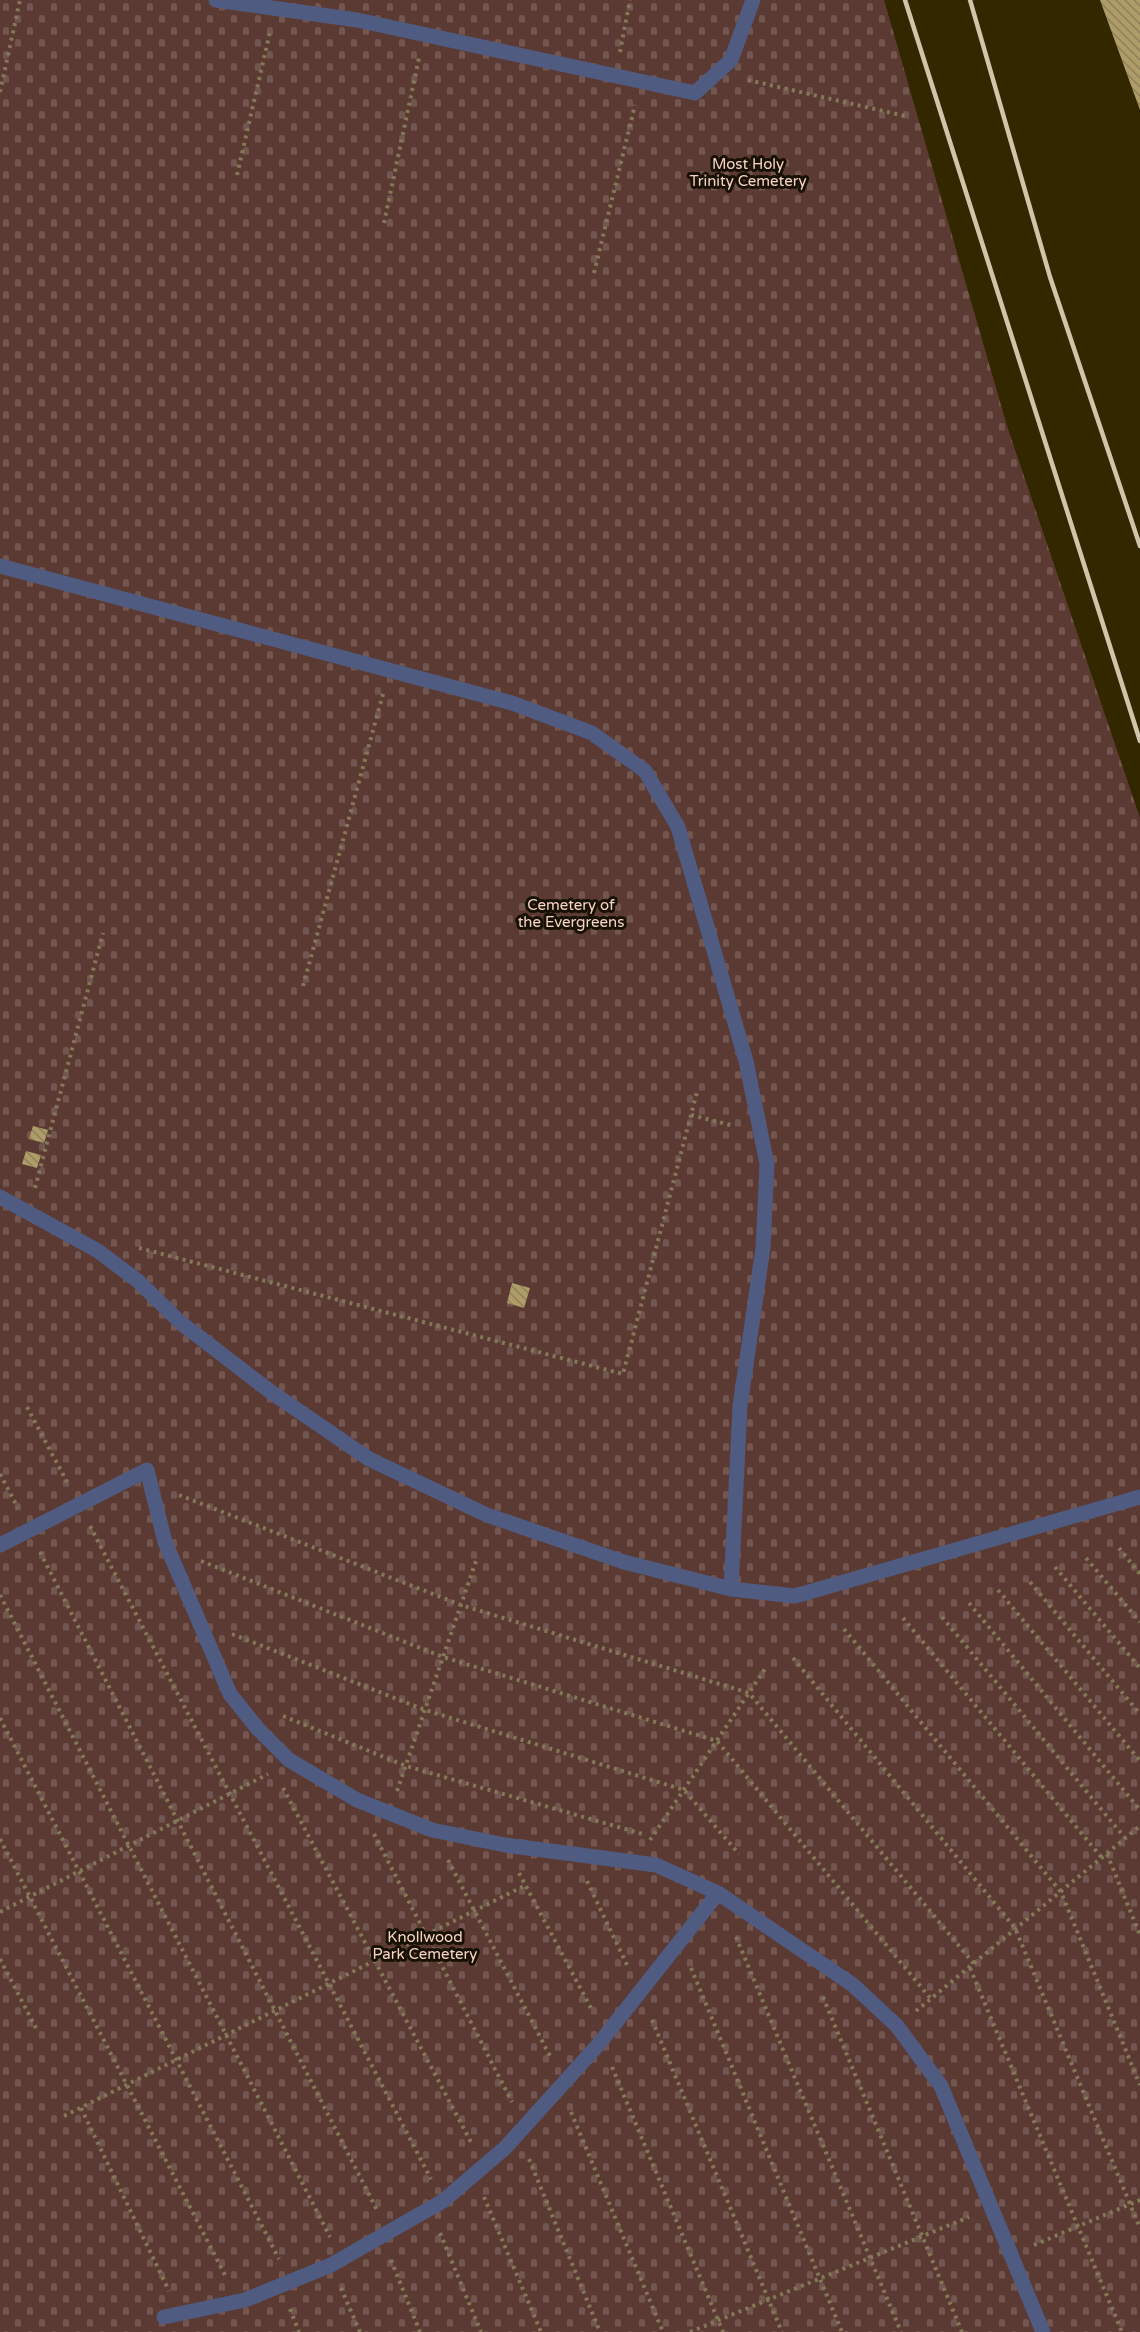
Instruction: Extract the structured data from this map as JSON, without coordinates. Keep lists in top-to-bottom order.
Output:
{
  "parks": ["Most Holy Trinity Cemetery", "Cemetery of the Evergreens", "Knollwood Park Cemetery"]
}
